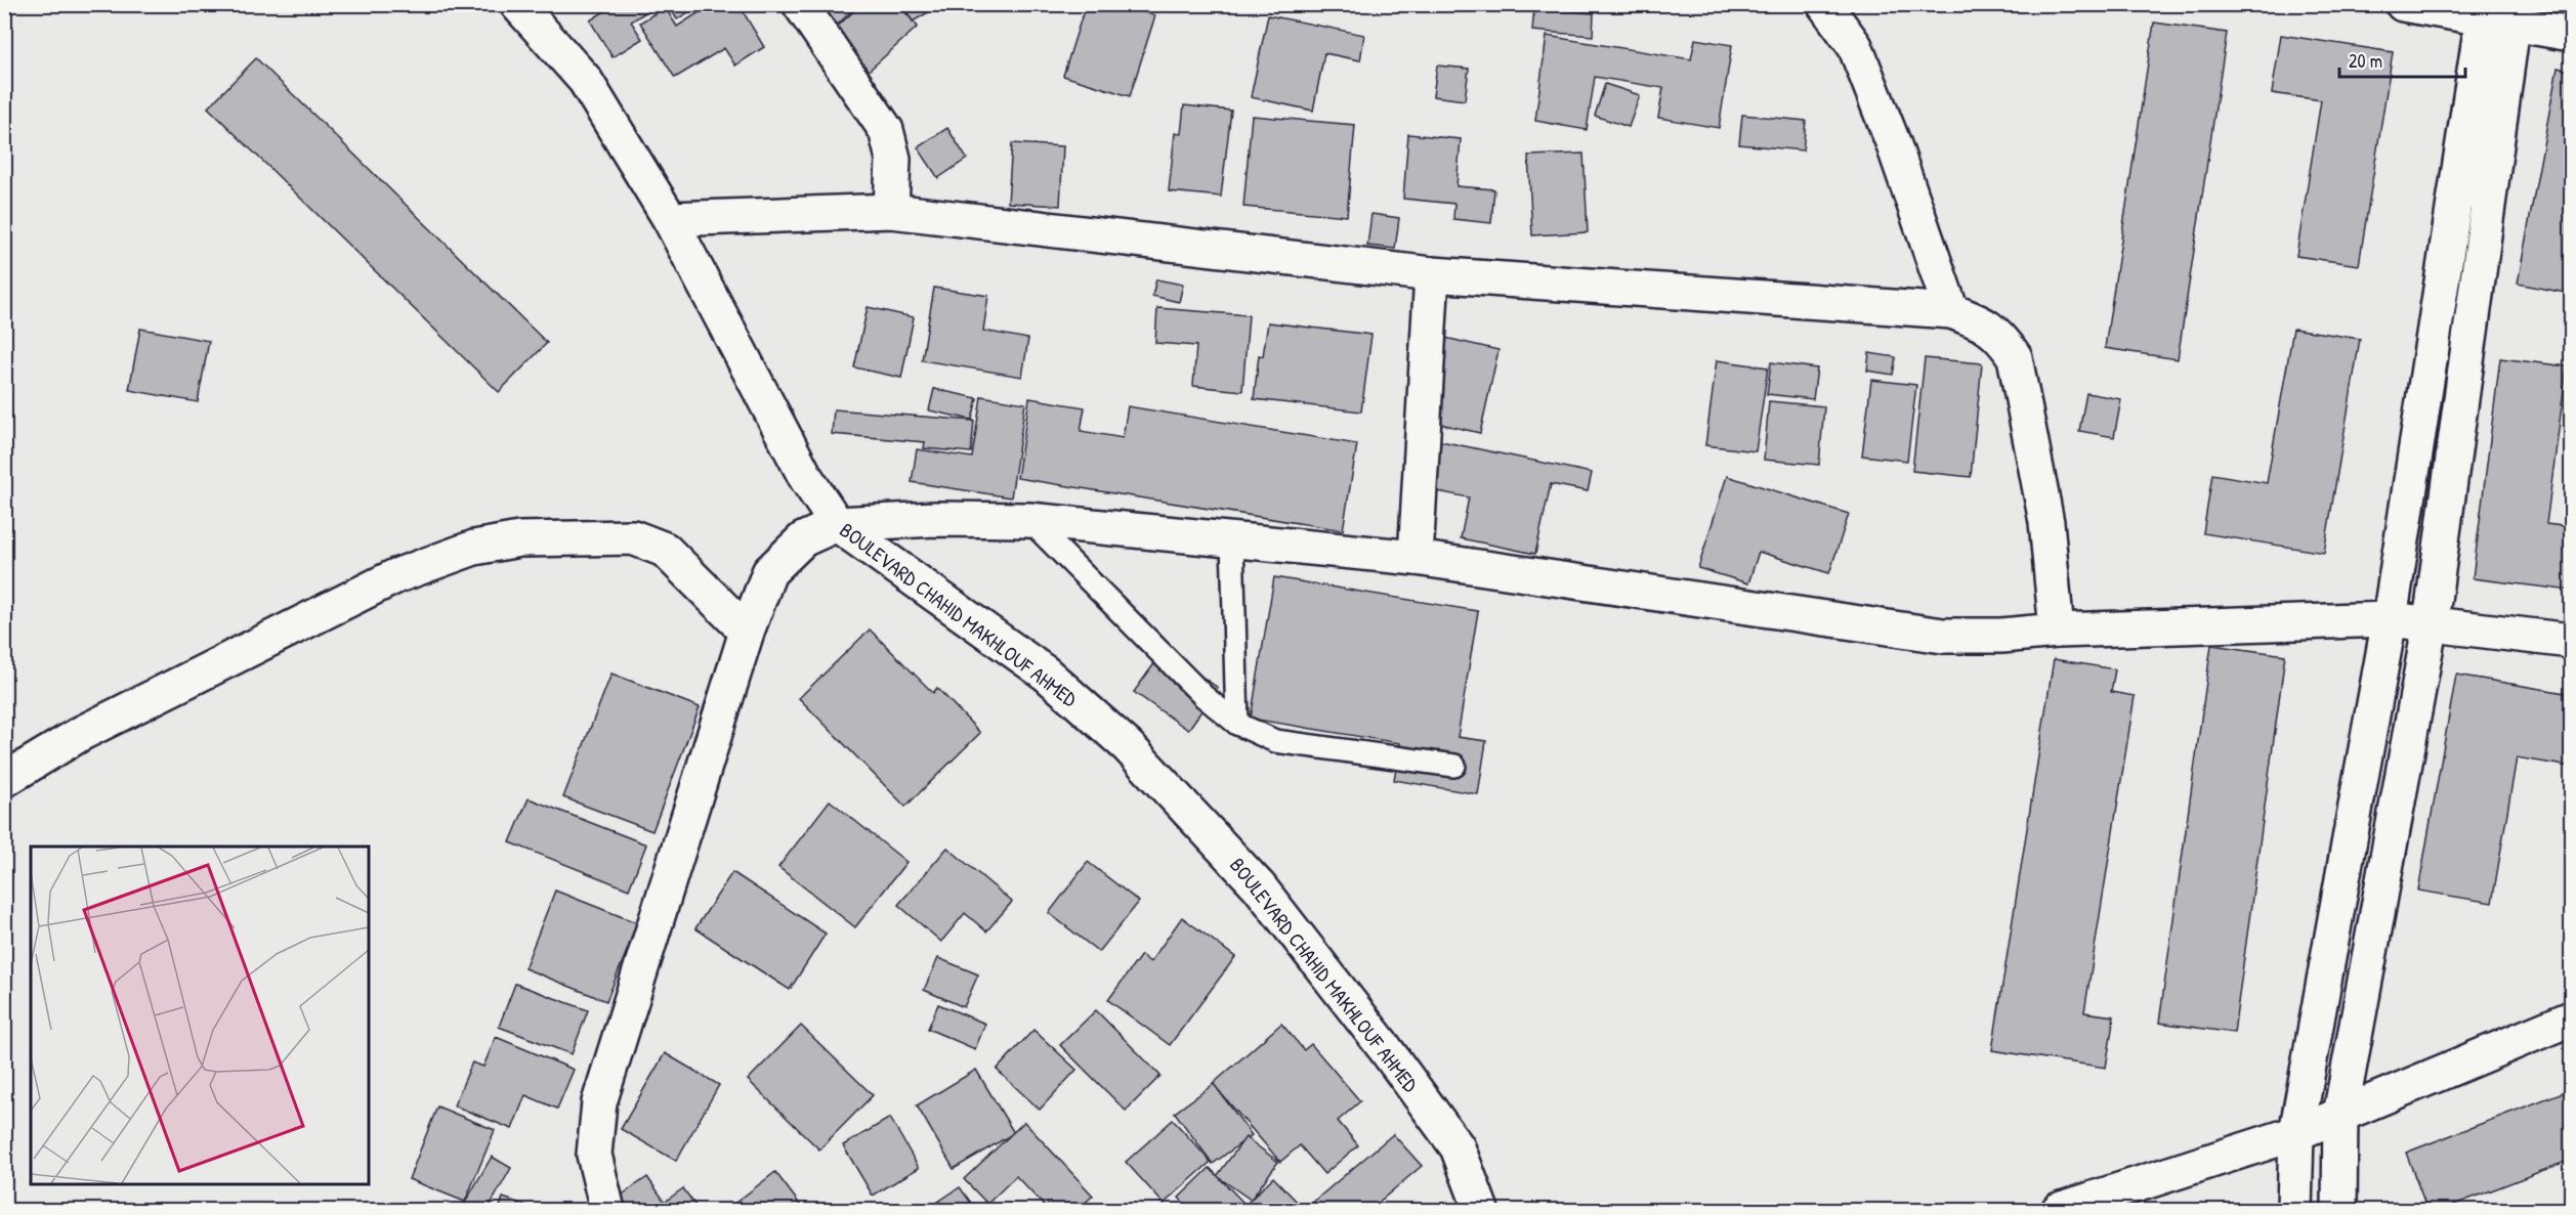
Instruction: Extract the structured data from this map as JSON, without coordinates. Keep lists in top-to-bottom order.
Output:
{
  "streets": {
    "street": ["BOULEVARD CHAHID MAKHLOUF AHMED"]
  },
  "scale_bar": "20 m"
}
